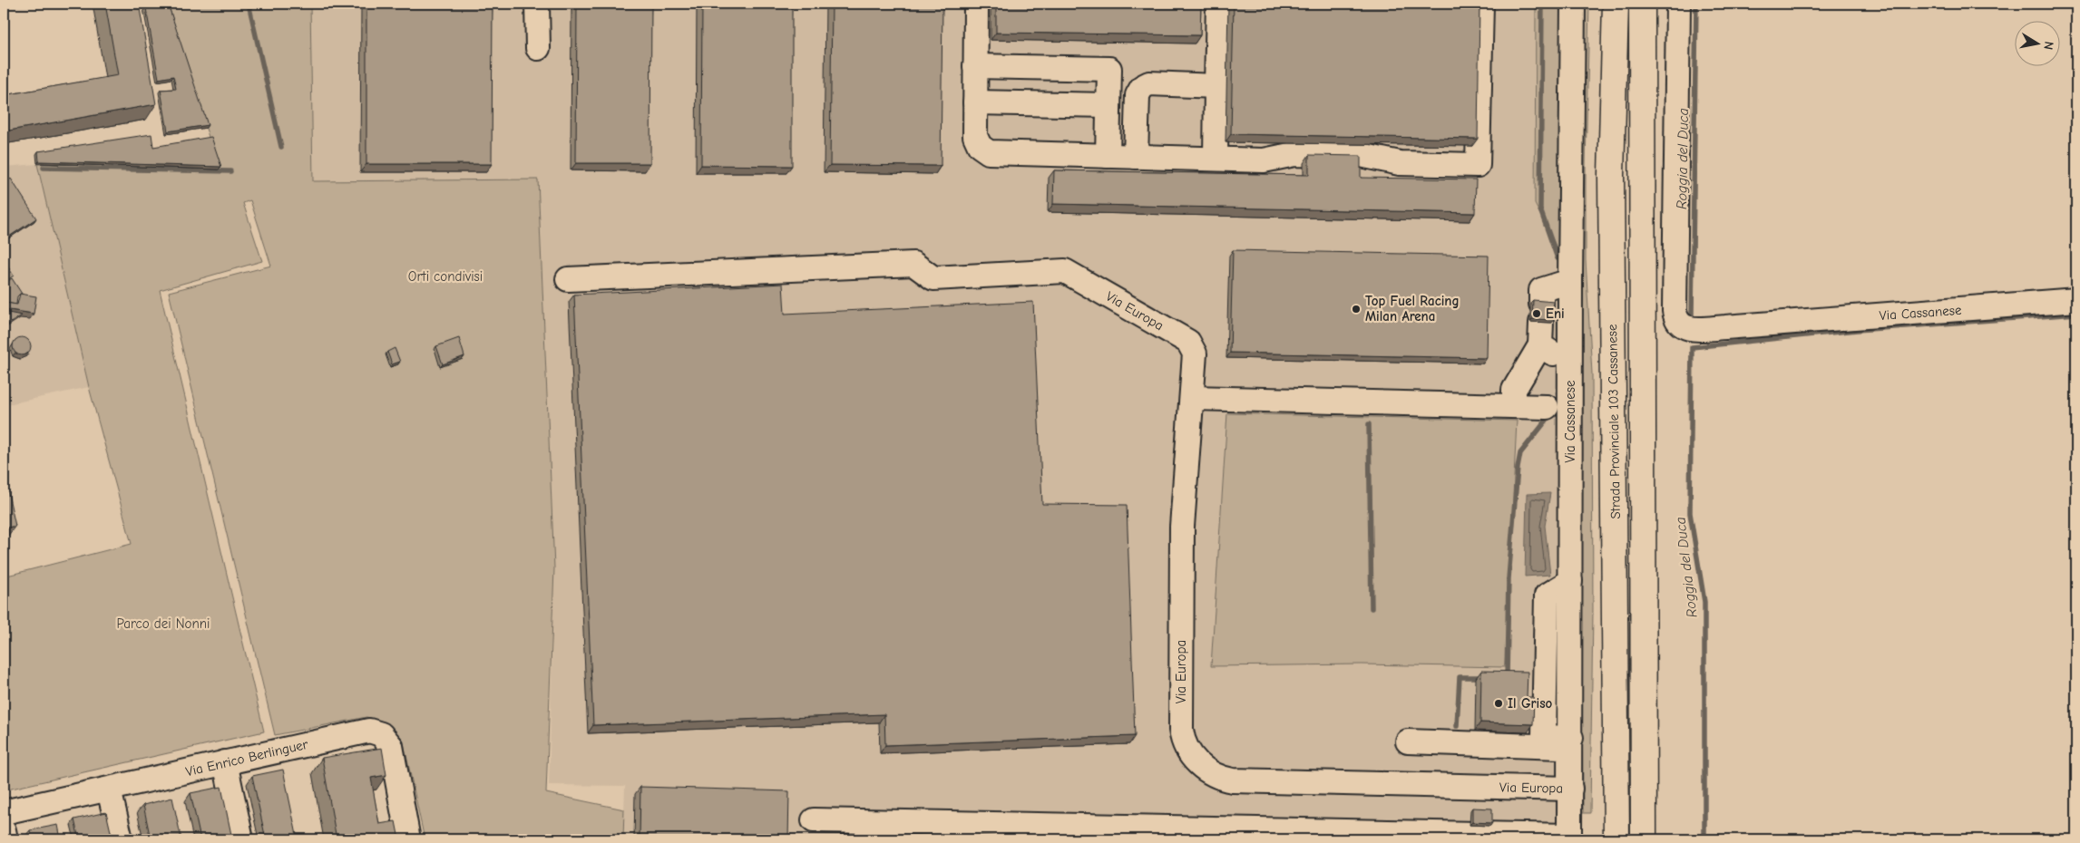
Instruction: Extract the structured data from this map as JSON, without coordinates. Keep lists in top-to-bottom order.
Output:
{
  "streets": {
    "highway": ["Strada Provinciale 103 Cassanese"],
    "street": ["Via Europa", "Via Cassanese", "Via Enrico Berlinguer"]
  },
  "crossings": [
    ["Via Europa", "Via Cassanese"]
  ],
  "water": ["Roggia del Duca"],
  "parks": ["Orti condivisi", "Parco dei Nonni"],
  "places": ["Top Fuel Racing Milan Arena", "Eni", "Il Griso"],
  "north": "right"
}
